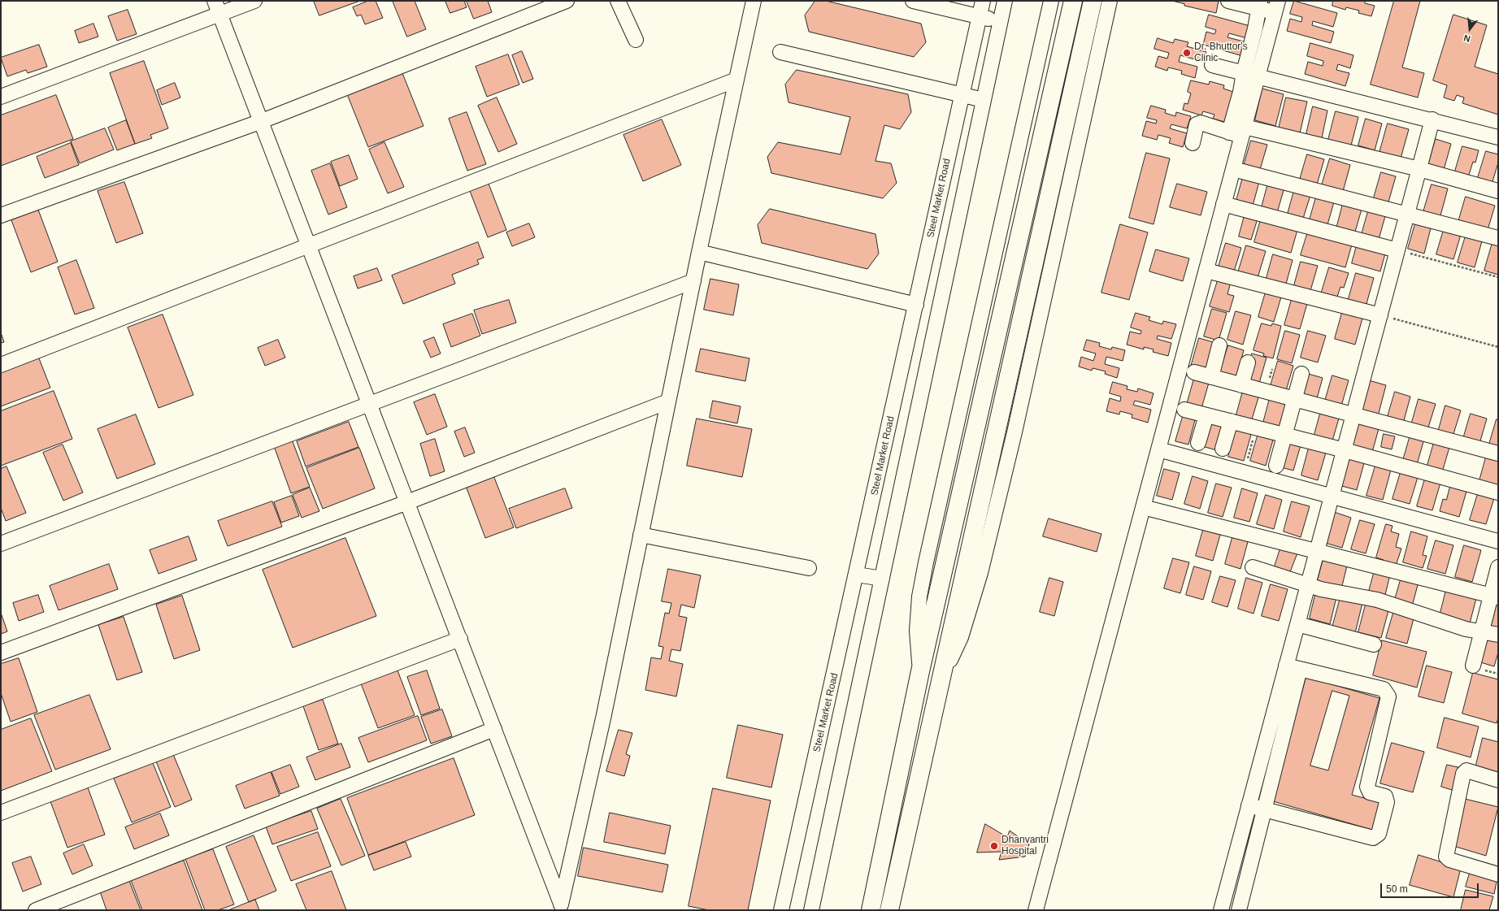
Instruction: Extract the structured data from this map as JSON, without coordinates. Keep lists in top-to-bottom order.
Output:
{
  "streets": {
    "street": ["Steel Market Road"]
  },
  "places": ["Dr. Bhuttor's Clinic", "Dhanvantri Hospital"],
  "scale_bar": "50 m",
  "north": "bottom"
}
